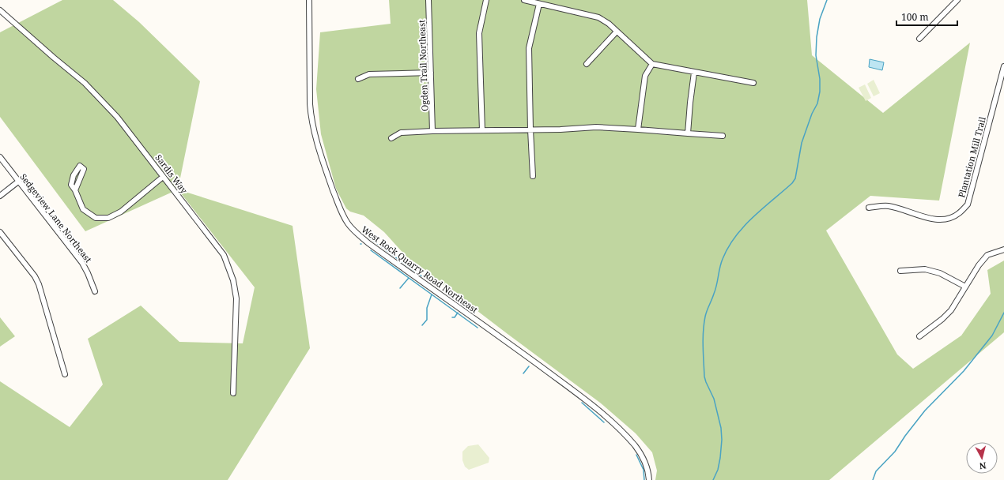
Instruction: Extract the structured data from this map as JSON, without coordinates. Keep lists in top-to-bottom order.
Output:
{
  "streets": {
    "street": [
      "Ogden Trail Northeast",
      "Plantation Mill Trail",
      "Sardis Way",
      "Sedgeview Lane Northeast",
      "West Rock Quarry Road Northeast"
    ]
  },
  "scale_bar": "100 m",
  "north": "bottom"
}
